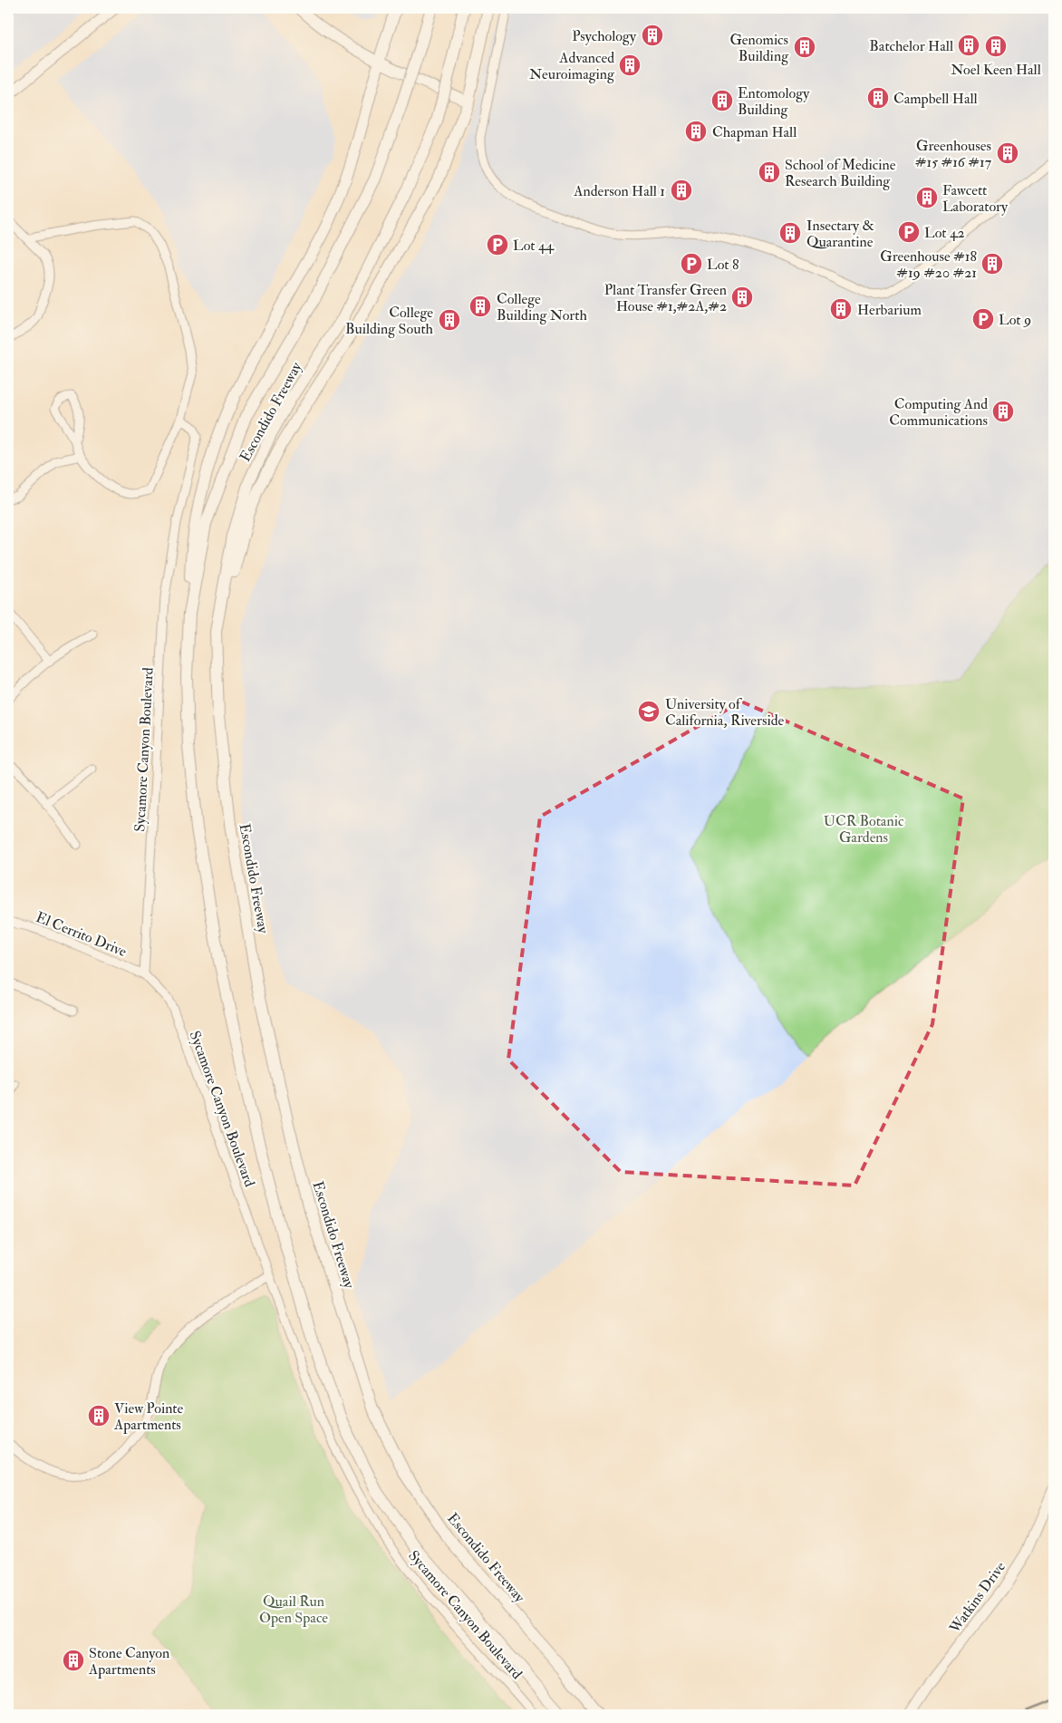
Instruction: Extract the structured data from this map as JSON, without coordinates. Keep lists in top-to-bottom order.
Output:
{
  "streets": {
    "highway": ["Escondido Freeway"],
    "main road": ["Watkins Drive"],
    "street": ["Sycamore Canyon Boulevard", "El Cerrito Drive"]
  },
  "crossings": [
    ["Sycamore Canyon Boulevard", "El Cerrito Drive"]
  ],
  "parks": ["UCR Botanic Gardens", "Quail Run Open Space"],
  "places": {
    "building": [
      "Psychology",
      "Batchelor Hall",
      "Noel Keen Hall",
      "Genomics Building",
      "Advanced Neuroimaging",
      "Campbell Hall",
      "Entomology Building",
      "Chapman Hall",
      "Greenhouses #15 #16 #17",
      "School of Medicine Research Building",
      "Anderson Hall 1",
      "Fawcett Laboratory",
      "Insectary & Quarantine",
      "Greenhouse #18 #19 #20 #21",
      "Plant Transfer Green House #1,#2A,#2",
      "College Building North",
      "Herbarium",
      "College Building South",
      "Computing And Communications",
      "View Pointe Apartments",
      "Stone Canyon Apartments"
    ],
    "parking": [
      "Lot 42",
      "Lot 44",
      "Lot 8",
      "Lot 9"
    ],
    "school or university": ["University of California, Riverside"]
  }
}
